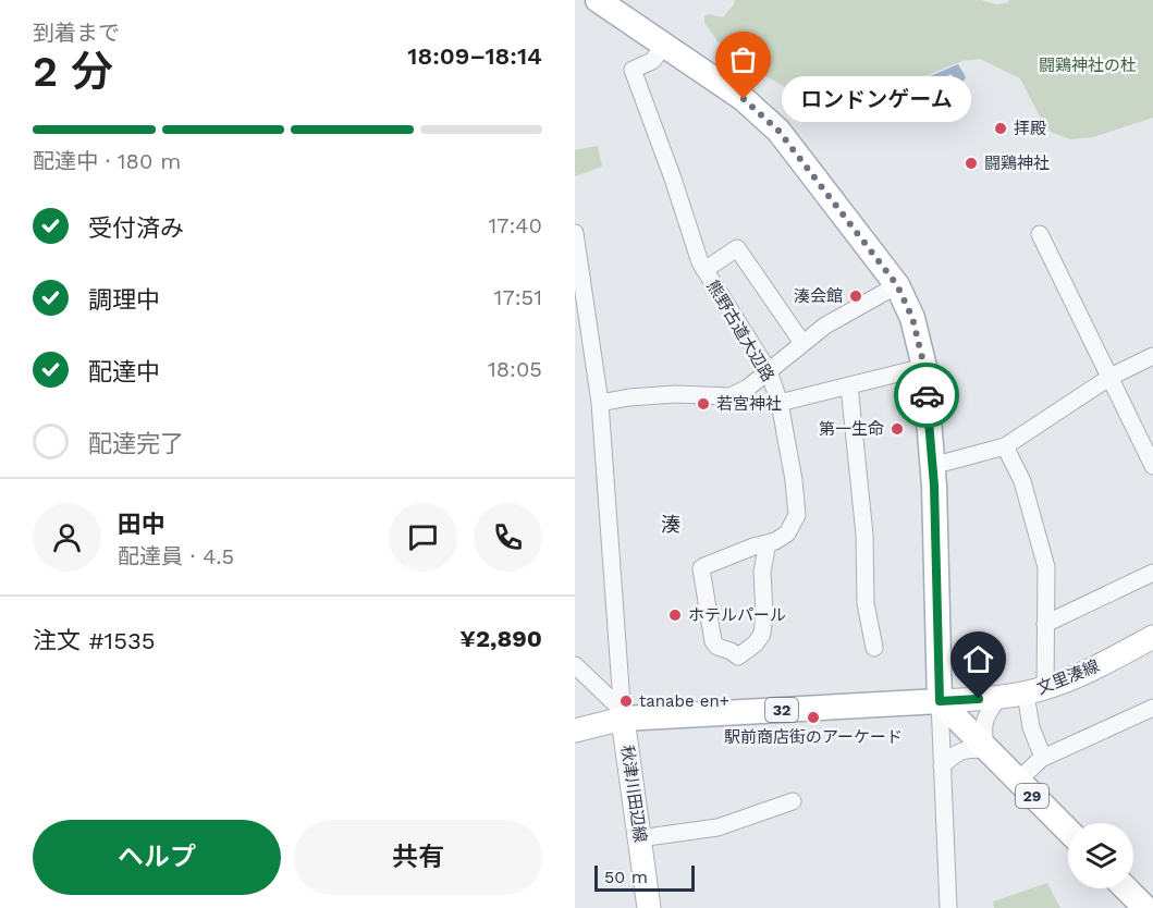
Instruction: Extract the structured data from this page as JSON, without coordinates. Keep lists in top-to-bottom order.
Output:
{
  "streets": {
    "main road": [
      "文里湊線",
      "32",
      "秋津川田辺線",
      "29"
    ],
    "street": ["熊野古道大辺路"]
  },
  "crossings": [
    ["文里湊線", "32"],
    ["文里湊線", "29"],
    ["32", "秋津川田辺線"],
    ["32", "29"]
  ],
  "districts": ["湊"],
  "parks": ["闘鶏神社の杜"],
  "places": [
    "ロンドンゲーム",
    "拝殿",
    "闘鶏神社",
    "湊会館",
    "若宮神社",
    "第一生命",
    "ホテルパール",
    "tanabe en+",
    "駅前商店街のアーケード"
  ],
  "scale_bar": "50 m",
  "page": {
    "heading": ["2 分", "到着まで", "18:09–18:14"],
    "panel": [
      "田中",
      "配達員 · 4.5",
      "注文 #1535",
      "¥2,890"
    ],
    "bubble": "ロンドンゲーム",
    "bar": "配達中 · 180 m",
    "list": [
      ["受付済み", "17:40"],
      ["調理中", "17:51"],
      ["配達中", "18:05"],
      "配達完了"
    ],
    "buttons": ["ヘルプ", "共有"],
    "scale": "50 m"
  }
}
